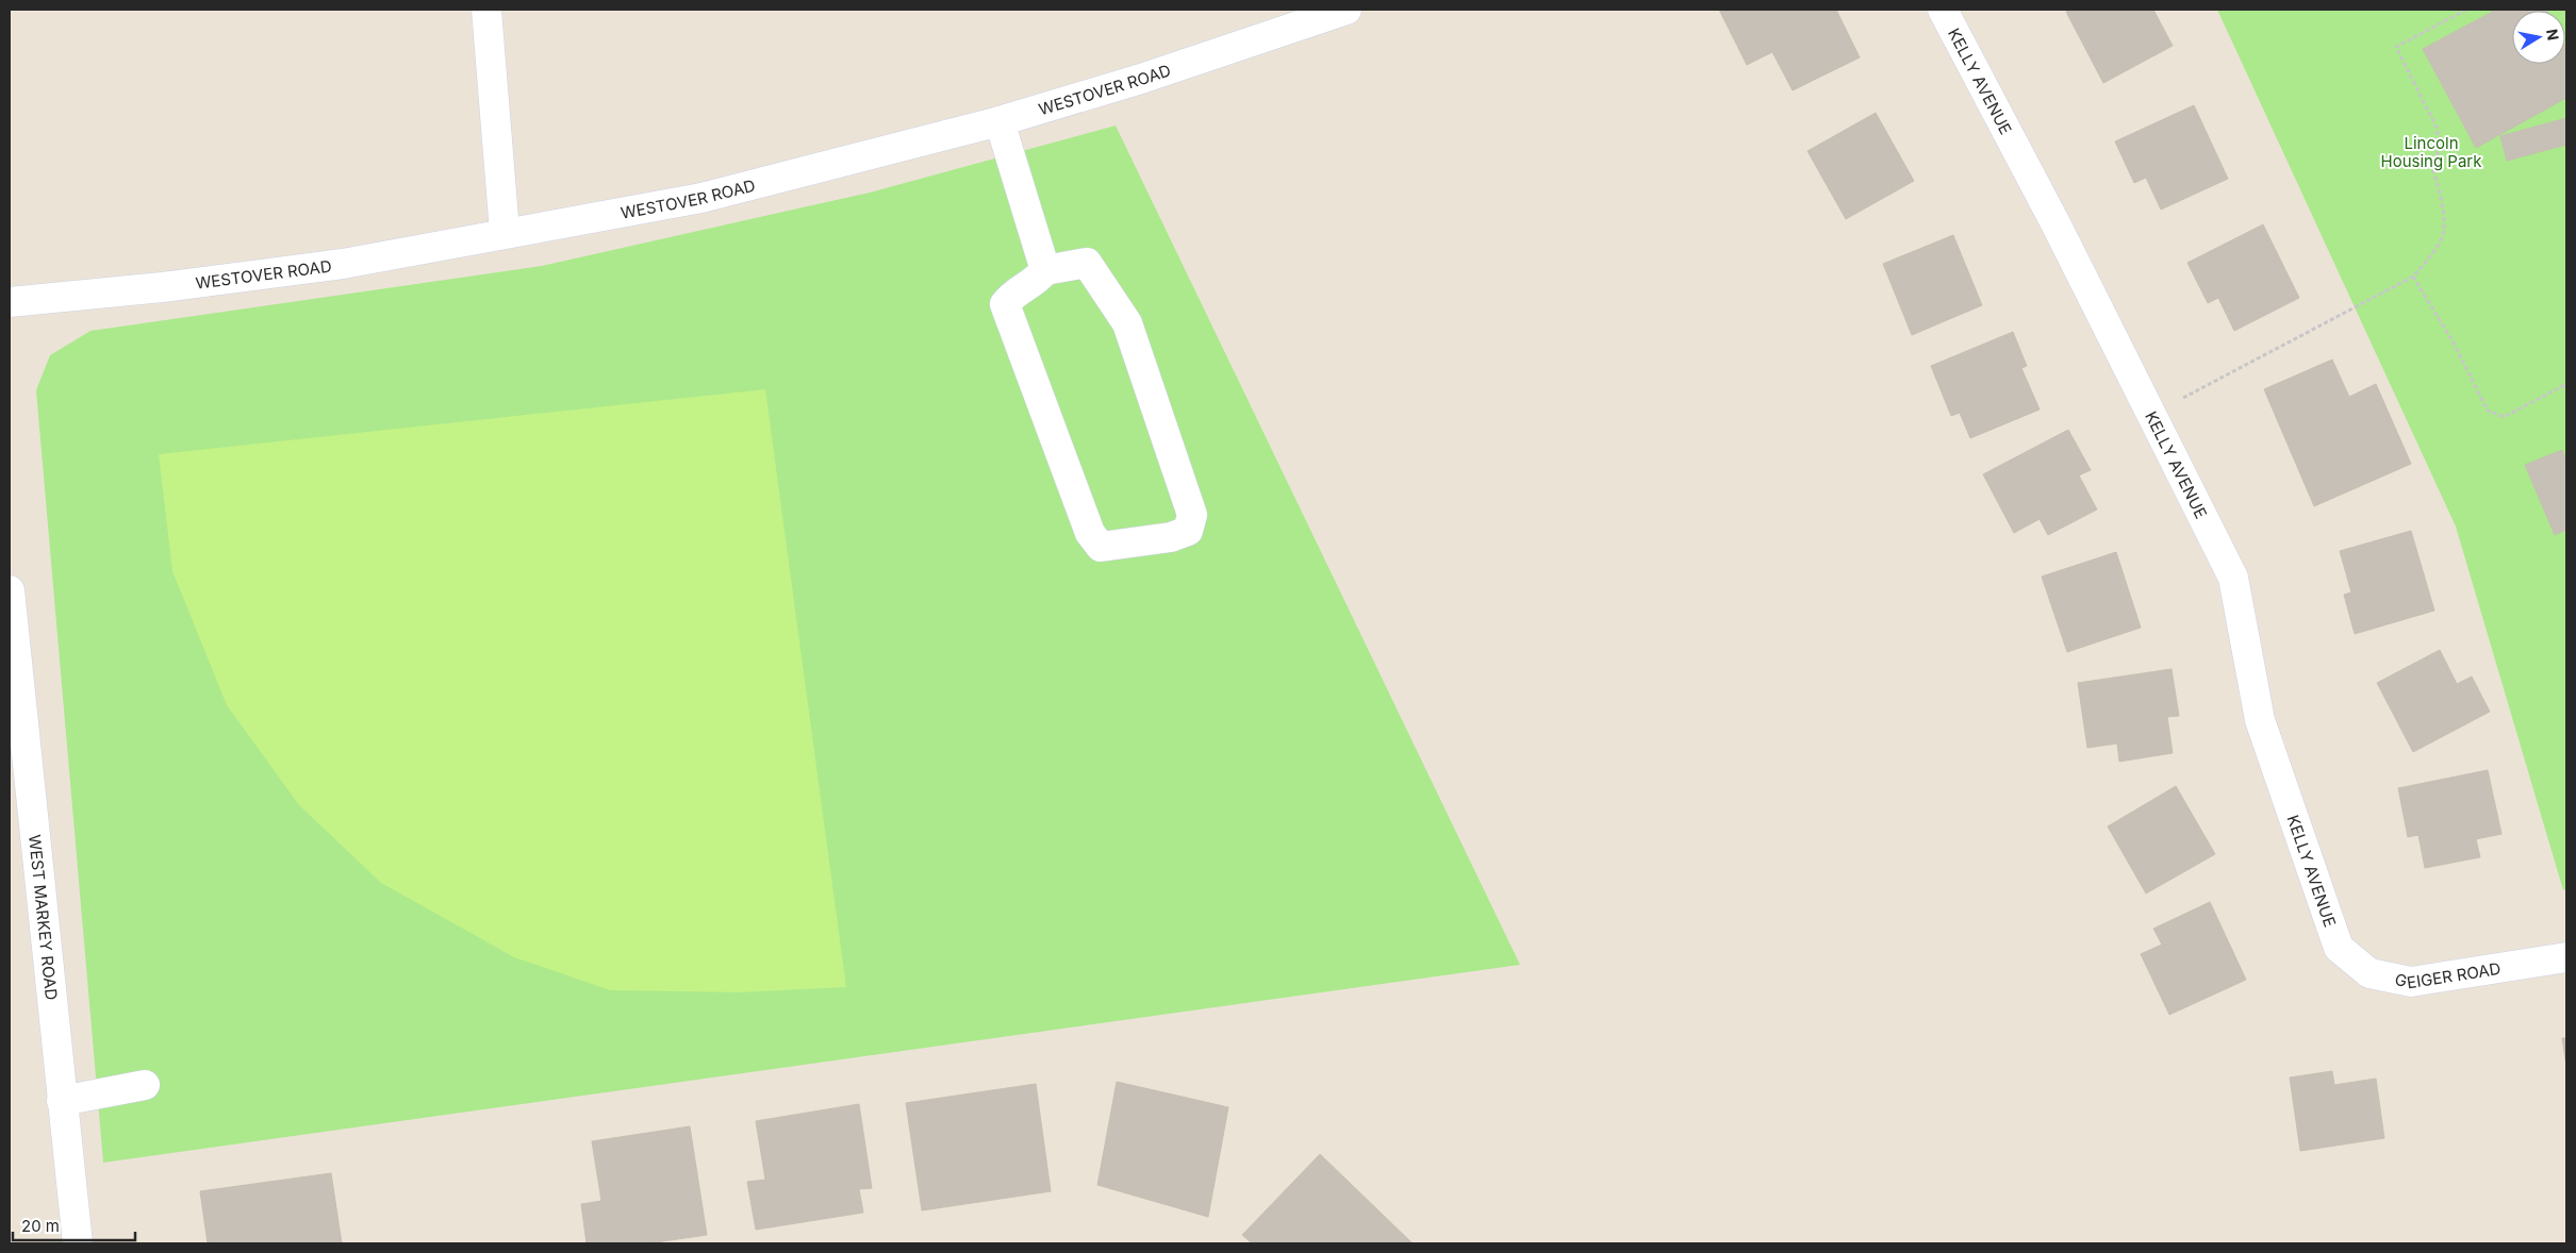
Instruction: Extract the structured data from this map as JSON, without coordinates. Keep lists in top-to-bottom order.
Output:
{
  "streets": {
    "street": [
      "KELLY AVENUE",
      "WESTOVER ROAD",
      "WEST MARKEY ROAD",
      "GEIGER ROAD"
    ]
  },
  "crossings": [
    ["KELLY AVENUE", "GEIGER ROAD"]
  ],
  "parks": ["Lincoln Housing Park"],
  "scale_bar": "20 m",
  "north": "right"
}
